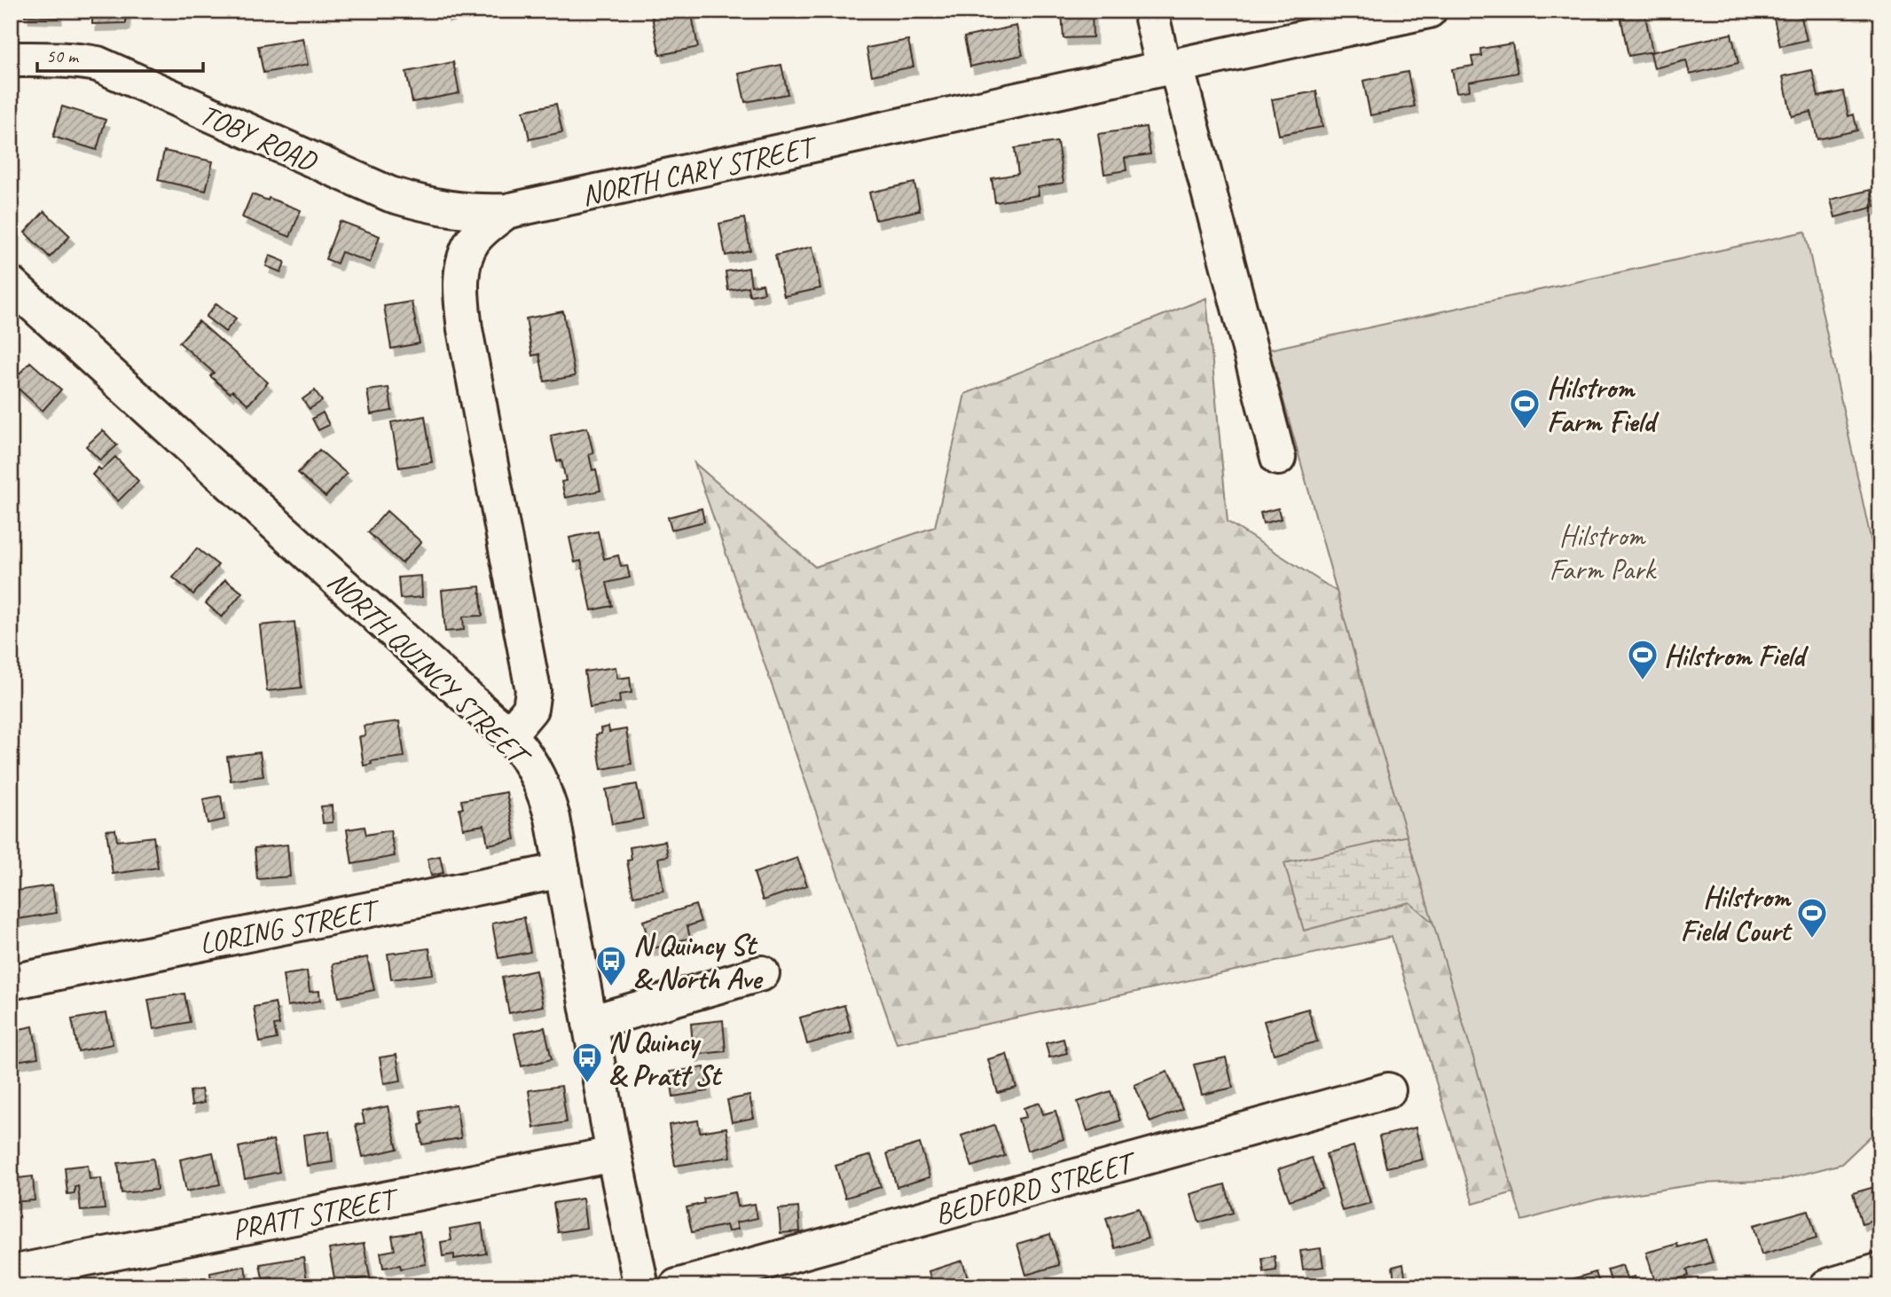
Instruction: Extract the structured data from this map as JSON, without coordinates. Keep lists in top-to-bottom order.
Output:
{
  "streets": {
    "main road": [
      "TOBY ROAD",
      "NORTH CARY STREET",
      "NORTH QUINCY STREET",
      "LORING STREET",
      "BEDFORD STREET",
      "PRATT STREET"
    ]
  },
  "crossings": [
    ["TOBY ROAD", "NORTH CARY STREET"],
    ["NORTH CARY STREET", "NORTH QUINCY STREET"],
    ["NORTH QUINCY STREET", "LORING STREET"],
    ["NORTH QUINCY STREET", "PRATT STREET"]
  ],
  "parks": ["Hilstrom Farm Park"],
  "places": {
    "sports": ["Hilstrom Farm Field", "Hilstrom Field", "Hilstrom Field Court"],
    "bus stop": ["N Quincy St & North Ave", "N Quincy & Pratt St"]
  },
  "scale_bar": "50 m"
}
